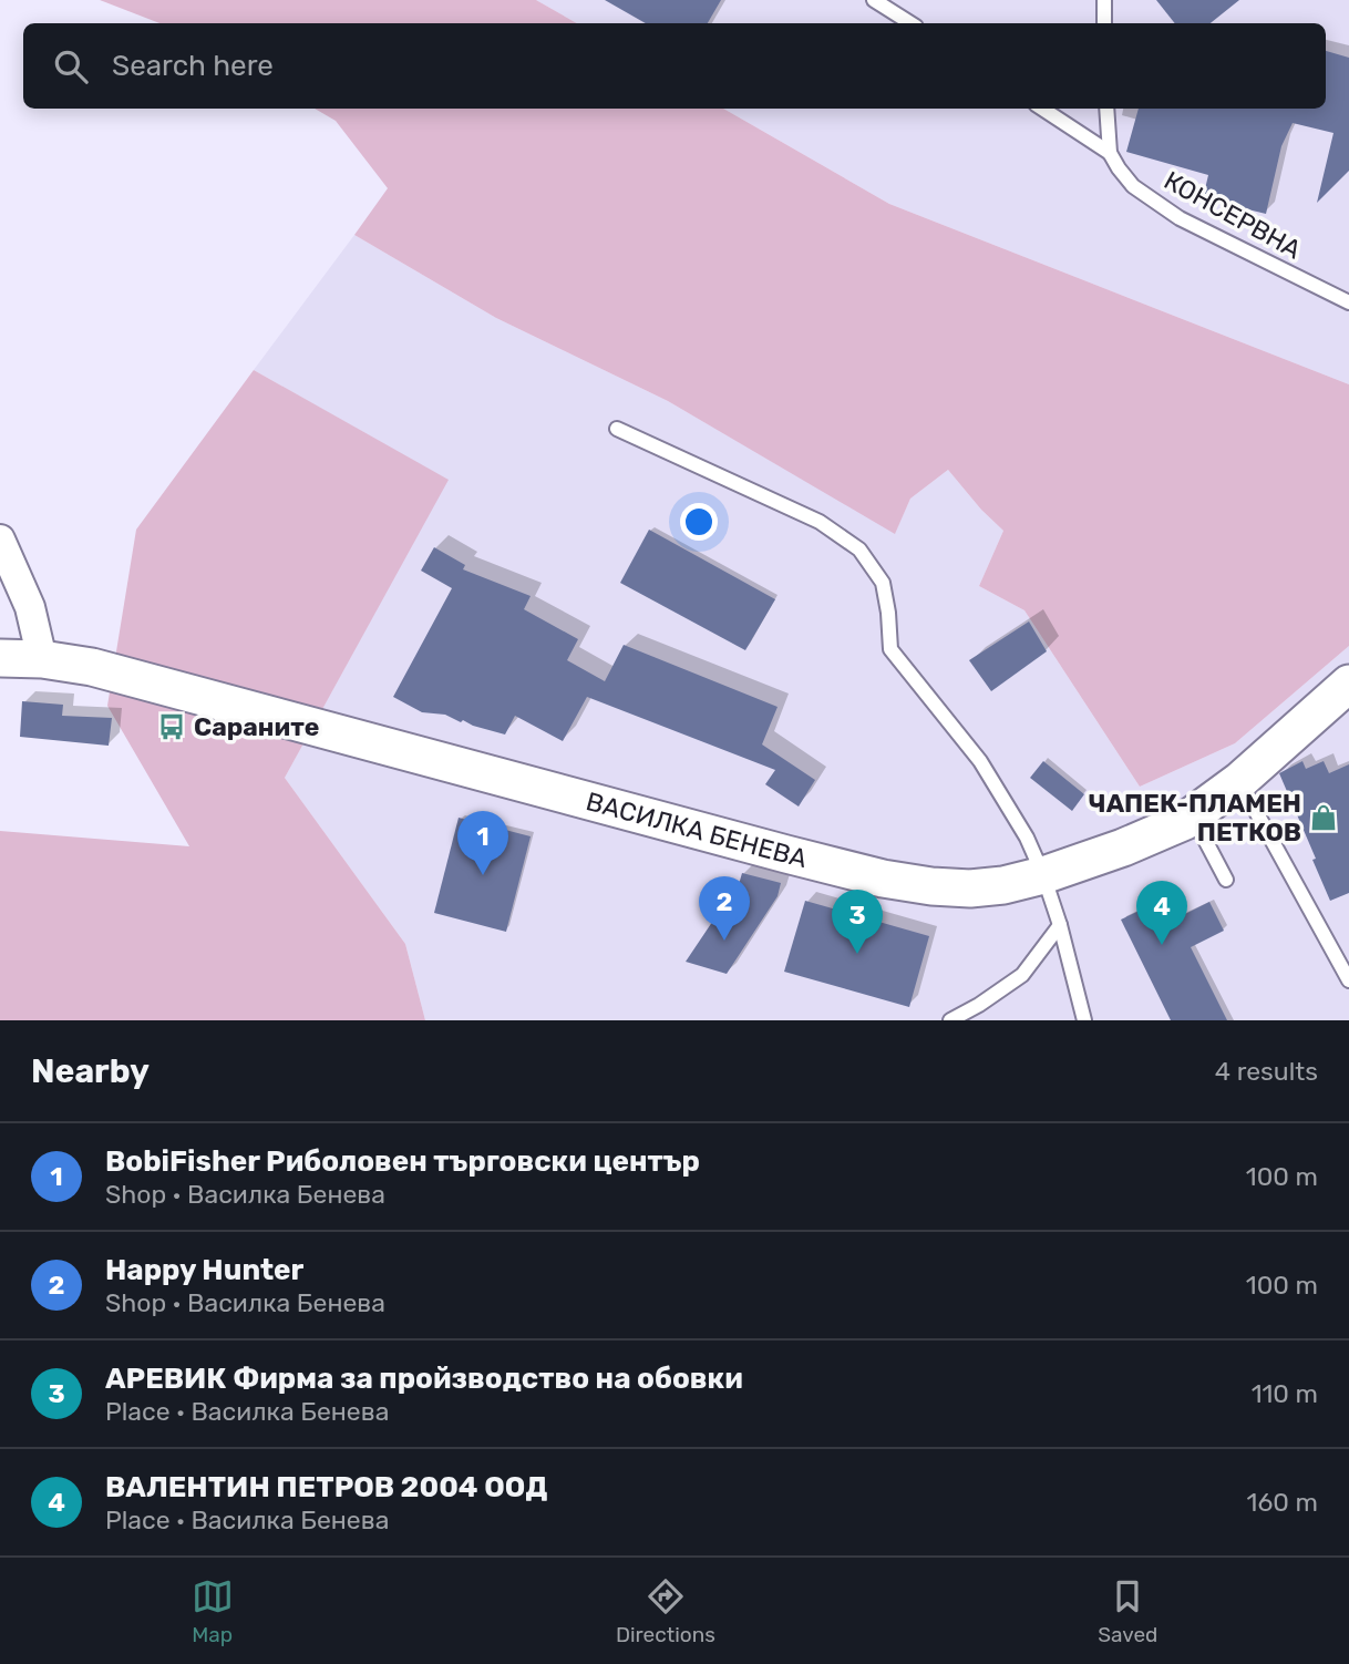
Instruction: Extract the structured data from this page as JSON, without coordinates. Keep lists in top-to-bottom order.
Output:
{
  "streets": {
    "street": ["ВАСИЛКА БЕНЕВА"],
    "lane": ["КОНСЕРВНА"]
  },
  "places": {
    "bus stop": ["Сараните"],
    "shop": ["ЧАПЕК-ПЛАМЕН ПЕТКОВ"]
  },
  "page": {
    "search": "Search here",
    "pins": [
      "1",
      "2",
      "4",
      "3"
    ],
    "heading": ["Nearby", "4 results"],
    "list": [
      {
        "mark": "1",
        "name": "BobiFisher Риболовен търговски център",
        "note": "Shop · Василка Бенева",
        "value": "100 m"
      },
      {
        "mark": "2",
        "name": "Happy Hunter",
        "note": "Shop · Василка Бенева",
        "value": "100 m"
      },
      {
        "mark": "3",
        "name": "АРЕВИК Фирма за пройзводство на обовки",
        "note": "Place · Василка Бенева",
        "value": "110 m"
      },
      {
        "mark": "4",
        "name": "ВАЛЕНТИН ПЕТРОВ 2004 ООД",
        "note": "Place · Василка Бенева",
        "value": "160 m"
      }
    ],
    "nav": ["Map", "Directions", "Saved"]
  }
}
